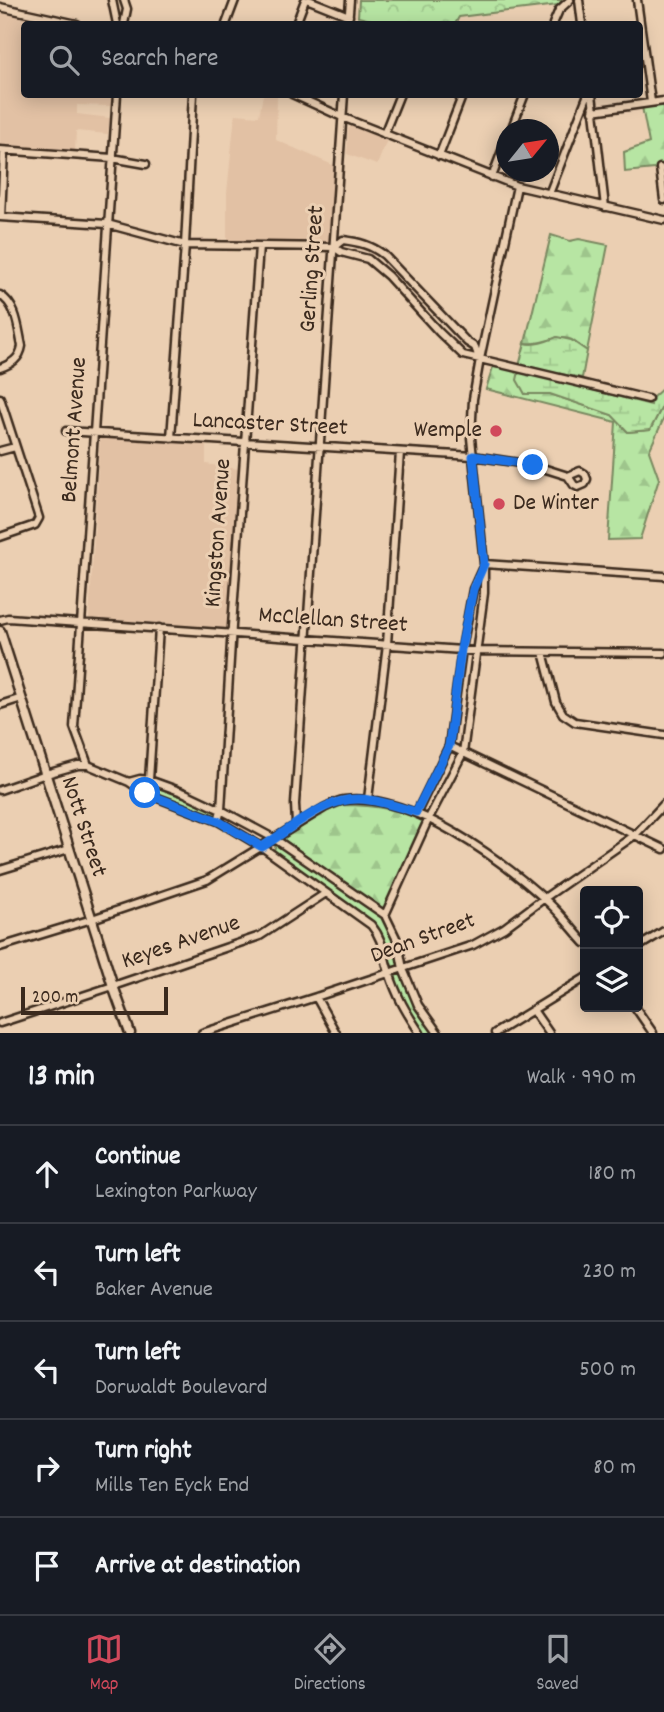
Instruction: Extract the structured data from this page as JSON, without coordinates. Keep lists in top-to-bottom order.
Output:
{
  "streets": {
    "main road": ["Nott Street"],
    "street": [
      "Gerling Street",
      "Lancaster Street",
      "Belmont Avenue",
      "Kingston Avenue",
      "McClellan Street",
      "Dean Street",
      "Keyes Avenue"
    ]
  },
  "crossings": [
    ["Gerling Street", "Lancaster Street"],
    ["Gerling Street", "McClellan Street"],
    ["Lancaster Street", "Belmont Avenue"],
    ["Lancaster Street", "Kingston Avenue"],
    ["Belmont Avenue", "McClellan Street"],
    ["Kingston Avenue", "McClellan Street"],
    ["Nott Street", "Keyes Avenue"]
  ],
  "places": ["Wemple", "De Winter"],
  "scale_bar": "200 m",
  "north": "top right",
  "page": {
    "search": "Search here",
    "scale": "200 m",
    "heading": ["13 min", "Walk · 990 m"],
    "list": [
      ["Continue", "Lexington Parkway", "180 m"],
      ["Turn left", "Baker Avenue", "230 m"],
      ["Turn left", "Dorwaldt Boulevard", "500 m"],
      ["Turn right", "Mills Ten Eyck End", "80 m"],
      "Arrive at destination"
    ],
    "nav": ["Map", "Directions", "Saved"]
  }
}
